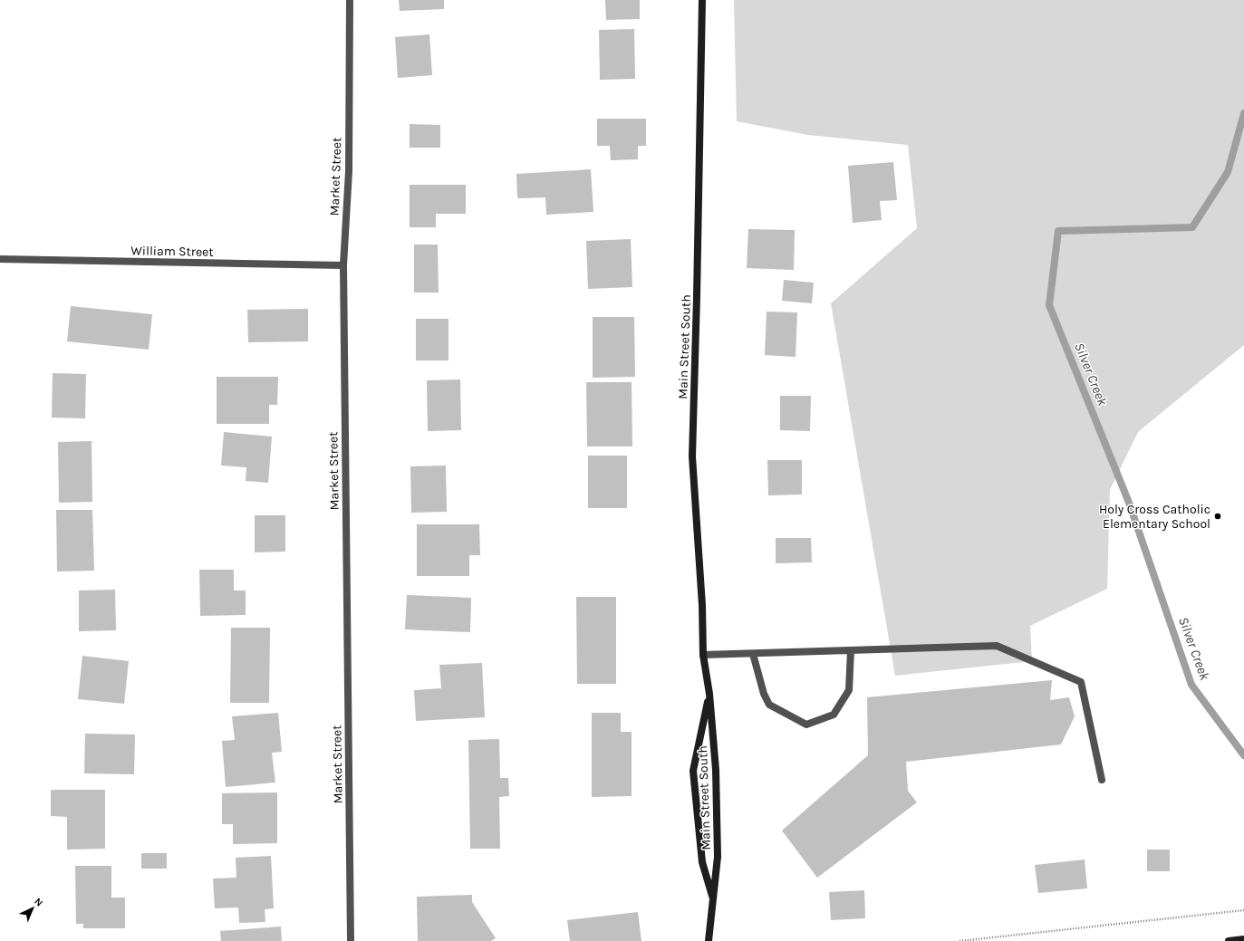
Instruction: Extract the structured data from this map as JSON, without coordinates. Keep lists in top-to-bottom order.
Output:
{
  "streets": {
    "main road": ["Main Street South"],
    "street": ["Market Street", "William Street"]
  },
  "crossings": [
    ["Market Street", "William Street"]
  ],
  "water": ["Silver Creek"],
  "places": ["Holy Cross Catholic Elementary School"],
  "north": "top right"
}
